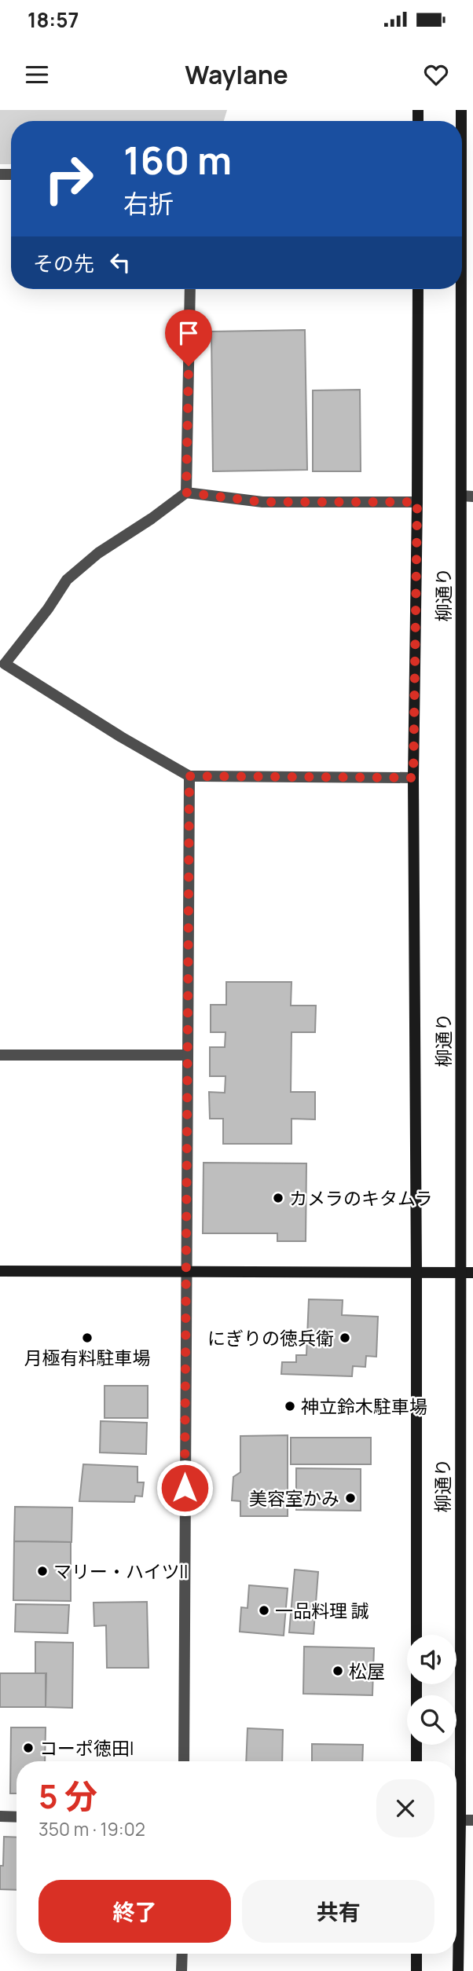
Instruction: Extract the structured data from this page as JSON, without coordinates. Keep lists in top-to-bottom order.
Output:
{
  "streets": {
    "street": ["柳通り"]
  },
  "places": [
    "カメラのキタムラ",
    "月極有料駐車場",
    "にぎりの徳兵衛",
    "神立鈴木駐車場",
    "美容室かみ",
    "マリー・ハイツII",
    "一品料理 誠",
    "松屋",
    "コーポ徳田I"
  ],
  "page": {
    "status": "18:57",
    "header": "Waylane",
    "turn": ["160 m", "右折"],
    "then": "その先",
    "heading": ["5 分", "350 m · 19:02"],
    "buttons": ["終了", "共有"]
  }
}
